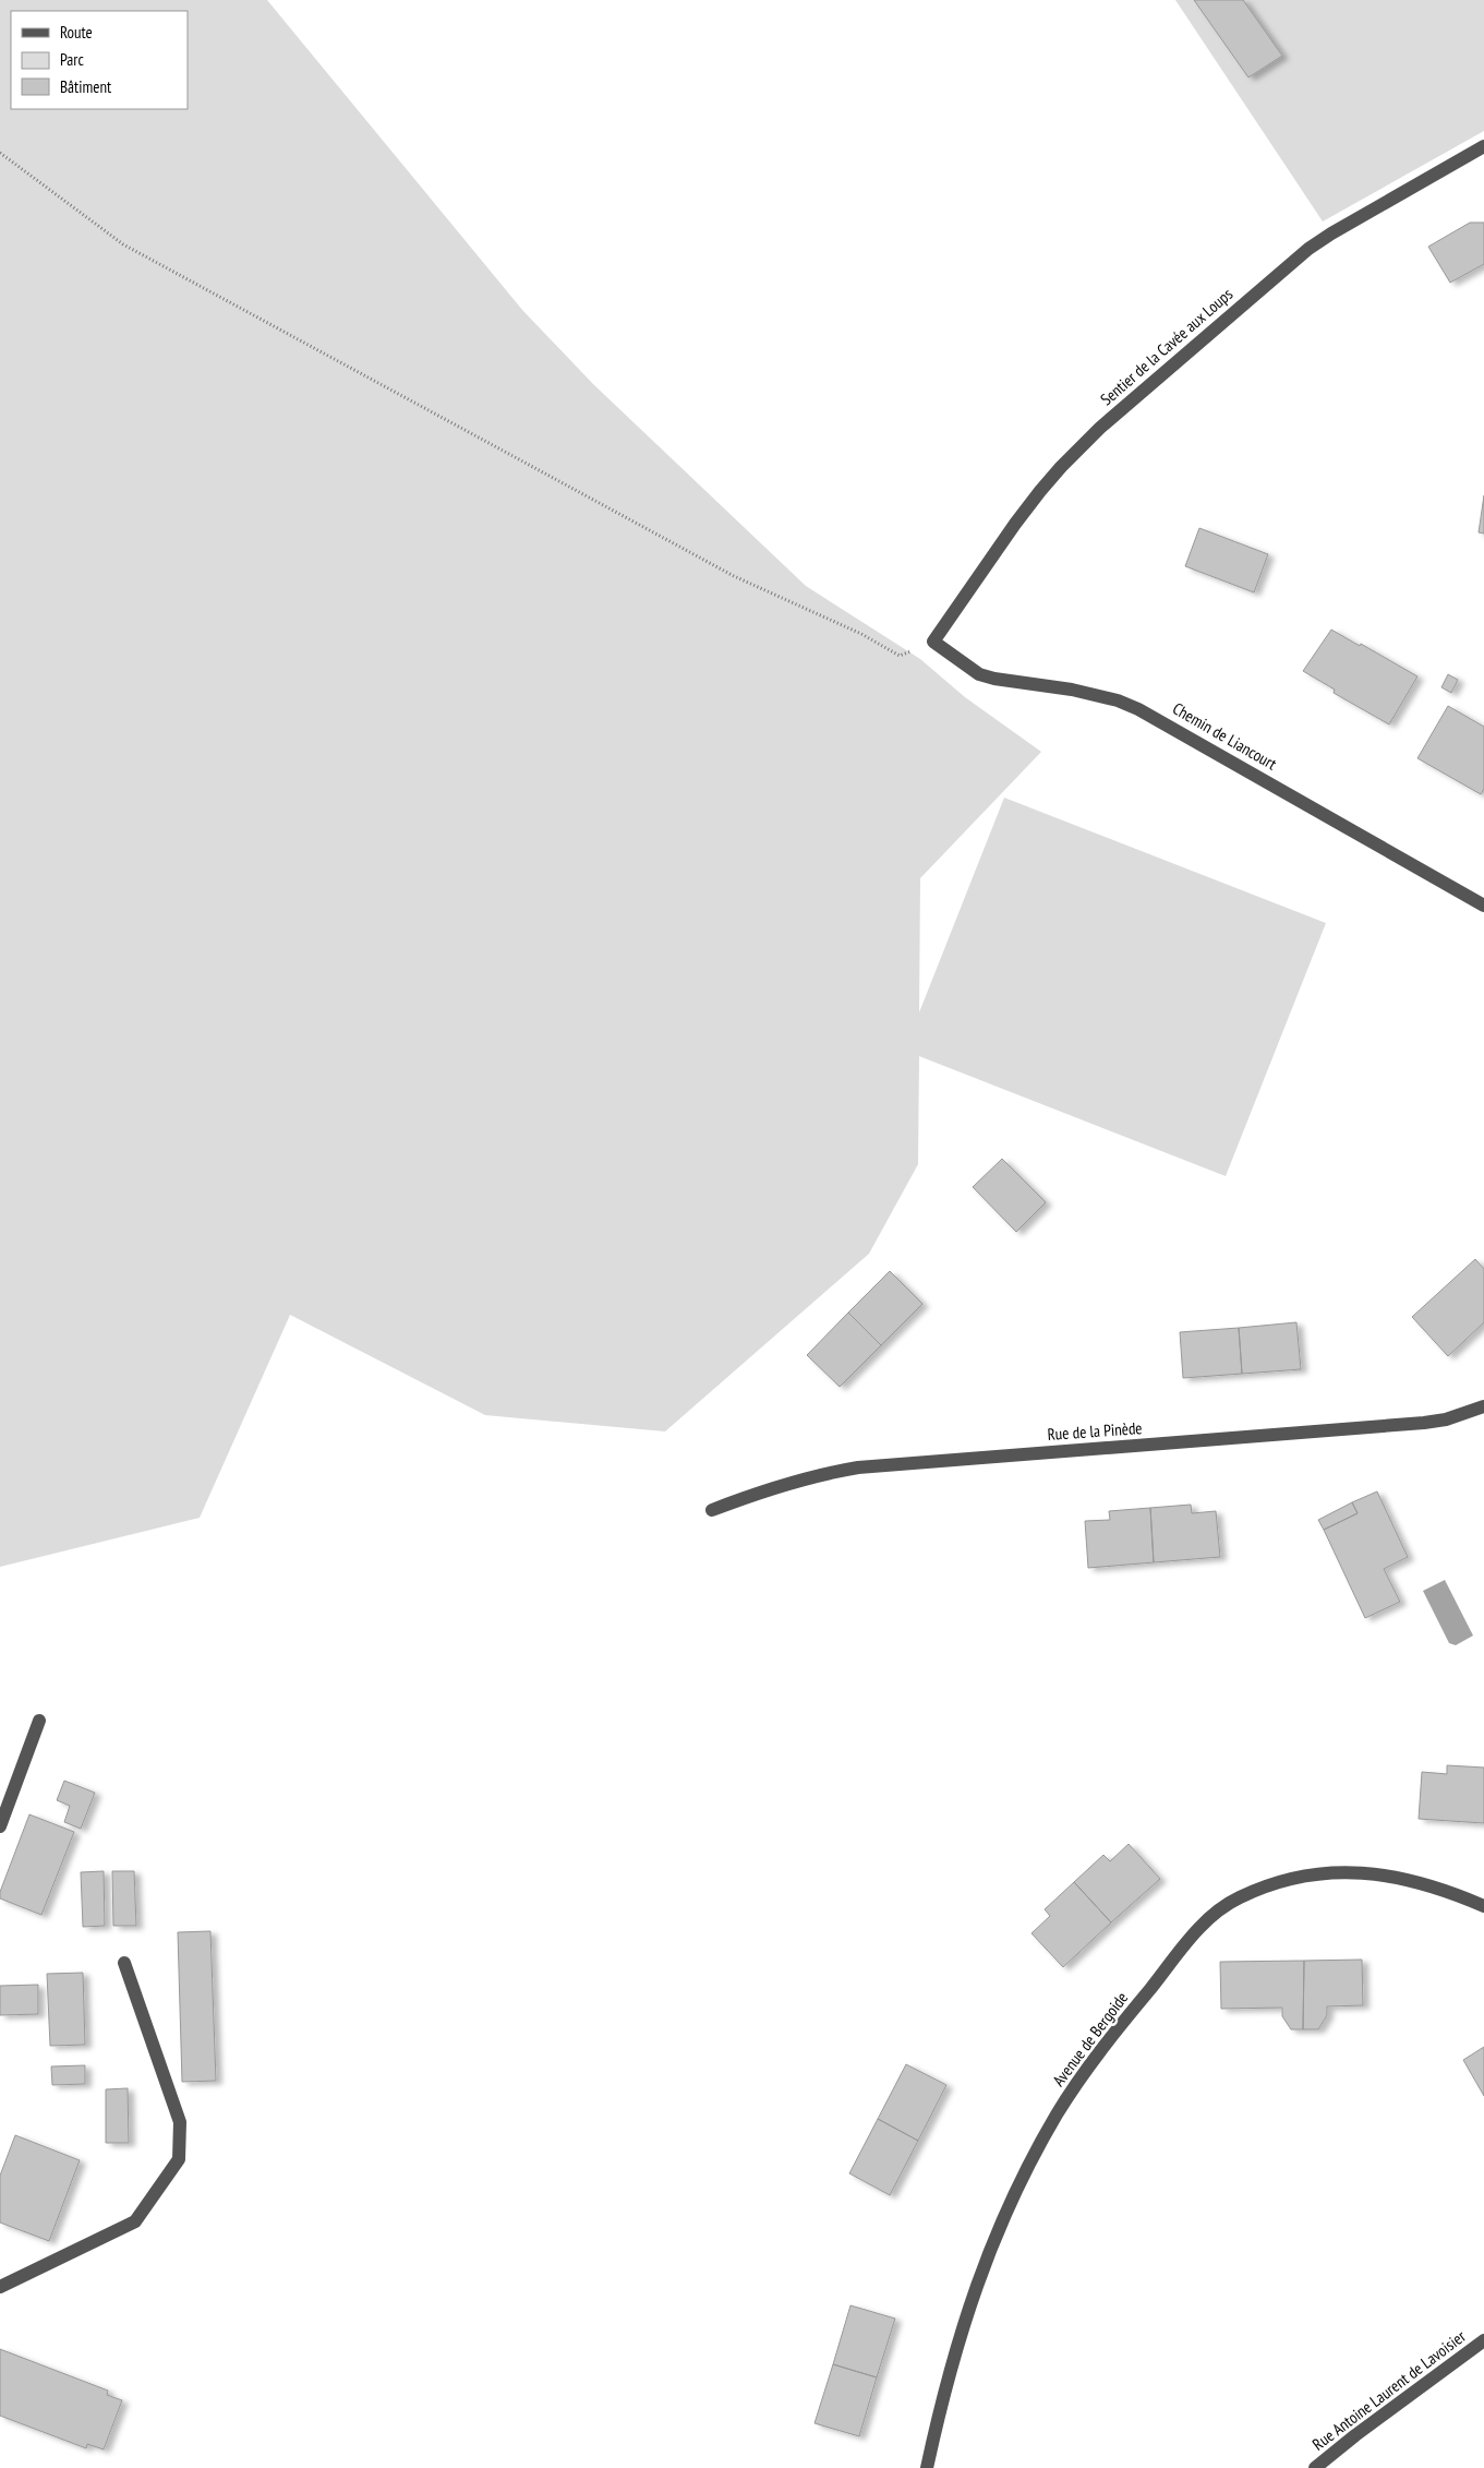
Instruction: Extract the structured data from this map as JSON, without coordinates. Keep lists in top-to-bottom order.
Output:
{
  "streets": {
    "street": [
      "Sentier de la Cavée aux Loups",
      "Chemin de Liancourt",
      "Rue de la Pinède",
      "Avenue de Bergoide",
      "Rue Antoine Laurent de Lavoisier"
    ]
  },
  "crossings": [
    ["Sentier de la Cavée aux Loups", "Chemin de Liancourt"]
  ],
  "legend": ["Route", "Parc", "Bâtiment"]
}
